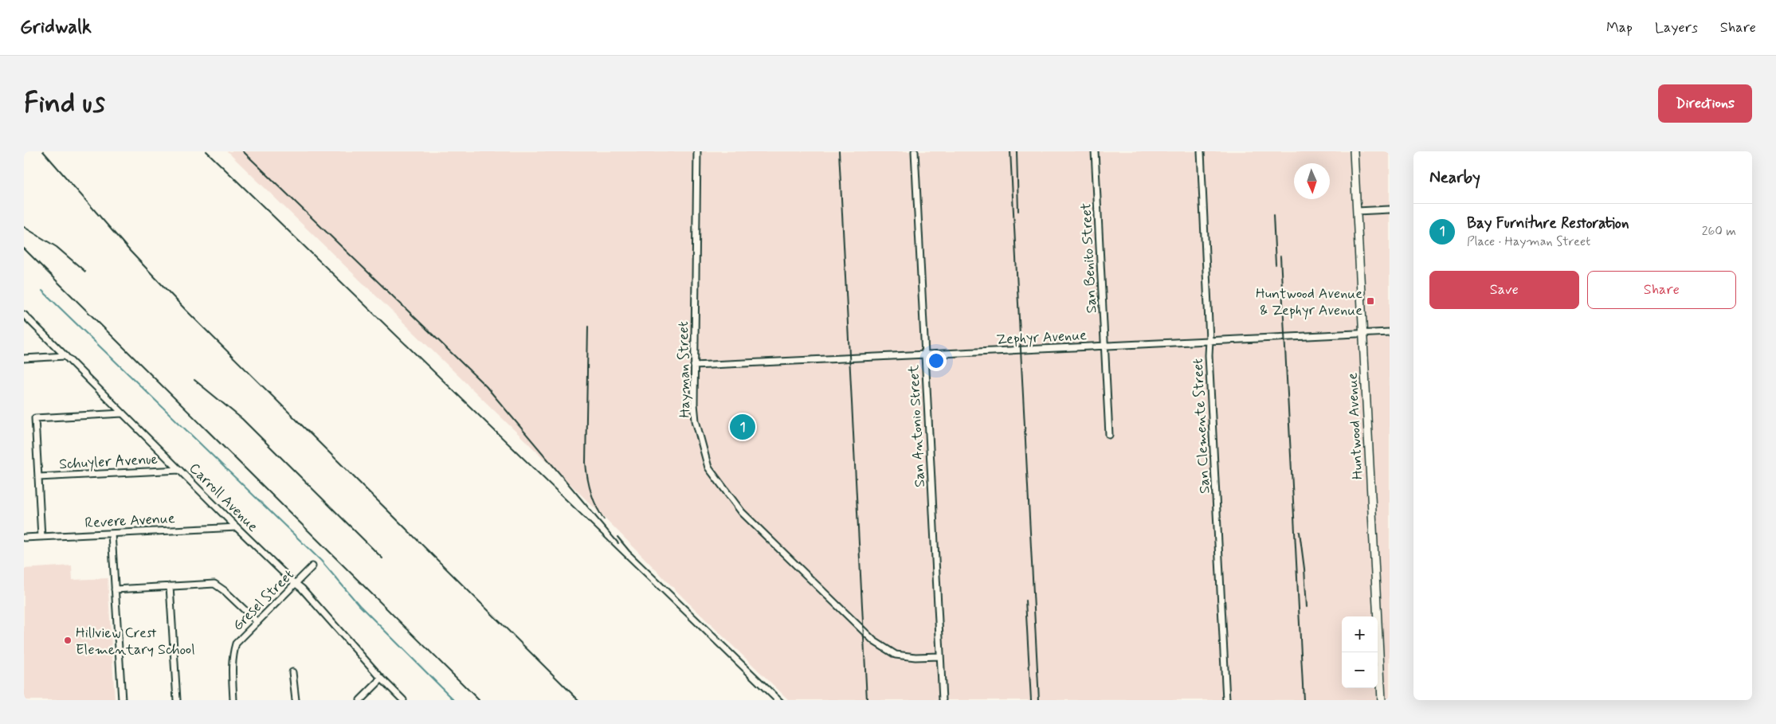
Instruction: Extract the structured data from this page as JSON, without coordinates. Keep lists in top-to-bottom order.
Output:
{
  "streets": {
    "street": [
      "San Benito Street",
      "Zephyr Avenue",
      "Hayman Street",
      "San Antonio Street",
      "San Clemente Street",
      "Huntwood Avenue",
      "Schuyler Avenue",
      "Carroll Avenue",
      "Revere Avenue",
      "Gresel Street"
    ]
  },
  "crossings": [
    ["San Benito Street", "Zephyr Avenue"],
    ["Zephyr Avenue", "Hayman Street"],
    ["Zephyr Avenue", "San Antonio Street"],
    ["Zephyr Avenue", "San Clemente Street"],
    ["Zephyr Avenue", "Huntwood Avenue"],
    ["Hayman Street", "San Antonio Street"],
    ["Schuyler Avenue", "Carroll Avenue"],
    ["Carroll Avenue", "Revere Avenue"],
    ["Carroll Avenue", "Gresel Street"]
  ],
  "places": {
    "transit": ["Huntwood Avenue & Zephyr Avenue"],
    "other": ["Hillview Crest Elementary School"]
  },
  "north": "bottom",
  "page": {
    "header": "Gridwalk",
    "nav": ["Map", "Layers", "Share"],
    "buttons": [
      "Directions",
      ["Save", "Share"]
    ],
    "title": "Find us",
    "heading": "Nearby",
    "list": [
      {
        "mark": "1",
        "name": "Bay Furniture Restoration",
        "note": "Place · Hayman Street",
        "value": "260 m"
      }
    ],
    "pins": "1",
    "map_buttons": ["+", "−"]
  }
}
